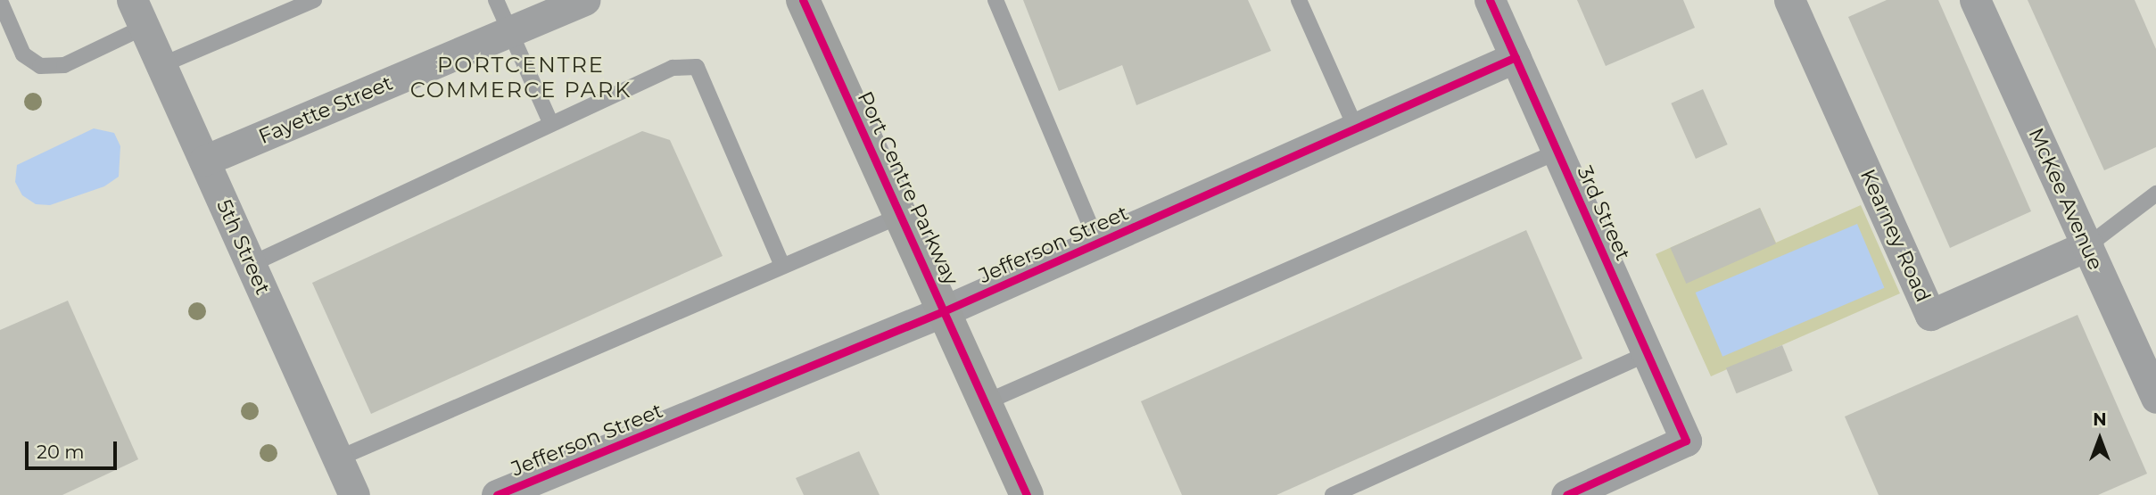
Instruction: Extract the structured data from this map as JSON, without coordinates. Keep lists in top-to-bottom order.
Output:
{
  "streets": {
    "main road": ["Port Centre Parkway"],
    "street": [
      "Fayette Street",
      "McKee Avenue",
      "3rd Street",
      "Kearney Road",
      "Jefferson Street",
      "5th Street"
    ]
  },
  "crossings": [
    ["Fayette Street", "5th Street"],
    ["Port Centre Parkway", "Jefferson Street"],
    ["McKee Avenue", "Kearney Road"],
    ["3rd Street", "Jefferson Street"]
  ],
  "districts": ["PORTCENTRE COMMERCE PARK"],
  "scale_bar": "20 m",
  "north": "top"
}
